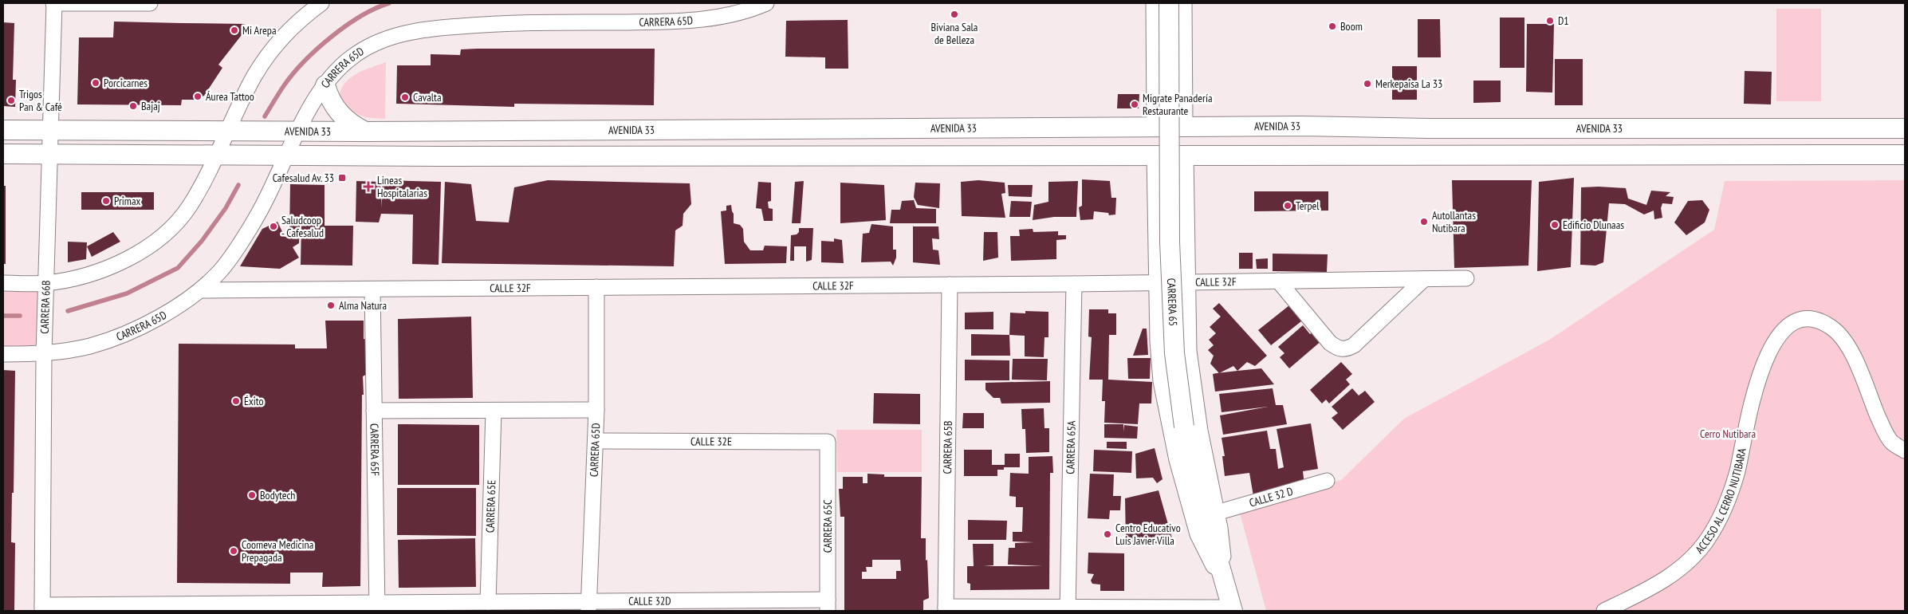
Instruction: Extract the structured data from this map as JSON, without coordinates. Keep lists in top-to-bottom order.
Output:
{
  "streets": {
    "main road": ["AVENIDA 33", "CARRERA 65"],
    "street": [
      "CARRERA 65D",
      "CALLE 32F",
      "CARRERA 66B",
      "CALLE 32E",
      "CARRERA 65A",
      "CARRERA 65B",
      "CARRERA 65F",
      "CALLE 32 D",
      "ACCESO AL CERRO NUTIBARA",
      "CARRERA 65E",
      "CARRERA 65C",
      "CALLE 32D"
    ]
  },
  "crossings": [
    ["CARRERA 65D", "AVENIDA 33"],
    ["CARRERA 65D", "CALLE 32F"],
    ["CARRERA 65D", "CARRERA 66B"],
    ["CARRERA 65D", "CALLE 32E"],
    ["CARRERA 65D", "CALLE 32D"],
    ["AVENIDA 33", "CARRERA 66B"],
    ["CALLE 32F", "CARRERA 65"],
    ["CALLE 32F", "CARRERA 65A"],
    ["CALLE 32F", "CARRERA 65B"],
    ["CALLE 32F", "CARRERA 65F"],
    ["CARRERA 65", "CALLE 32 D"],
    ["CARRERA 66B", "CALLE 32D"],
    ["CALLE 32E", "CARRERA 65C"],
    ["CARRERA 65F", "CALLE 32D"],
    ["CARRERA 65E", "CALLE 32D"],
    ["CARRERA 65C", "CALLE 32D"]
  ],
  "parks": ["Cerro Nutibara"],
  "places": {
    "other": [
      "Biviana Sala de Belleza",
      "D1",
      "Boom",
      "Mi Arepa",
      "Porcicarnes",
      "Merkepaisa La 33",
      "Áurea Tattoo",
      "Cavalta",
      "Trigos Pan & Café",
      "Migrate Panadería Restaurante",
      "Bajaj",
      "Primax",
      "Terpel",
      "Autollantas Nutibara",
      "Edificio Dlunaas",
      "Saludcoop - Cafesalud",
      "Alma Natura",
      "Éxito",
      "Bodytech",
      "Centro Educativo Luis Javier Villa",
      "Coomeva Medicina Prepagada"
    ],
    "transit": ["Cafesalud Av. 33"],
    "health": ["Lineas Hospitalarias"]
  }
}
